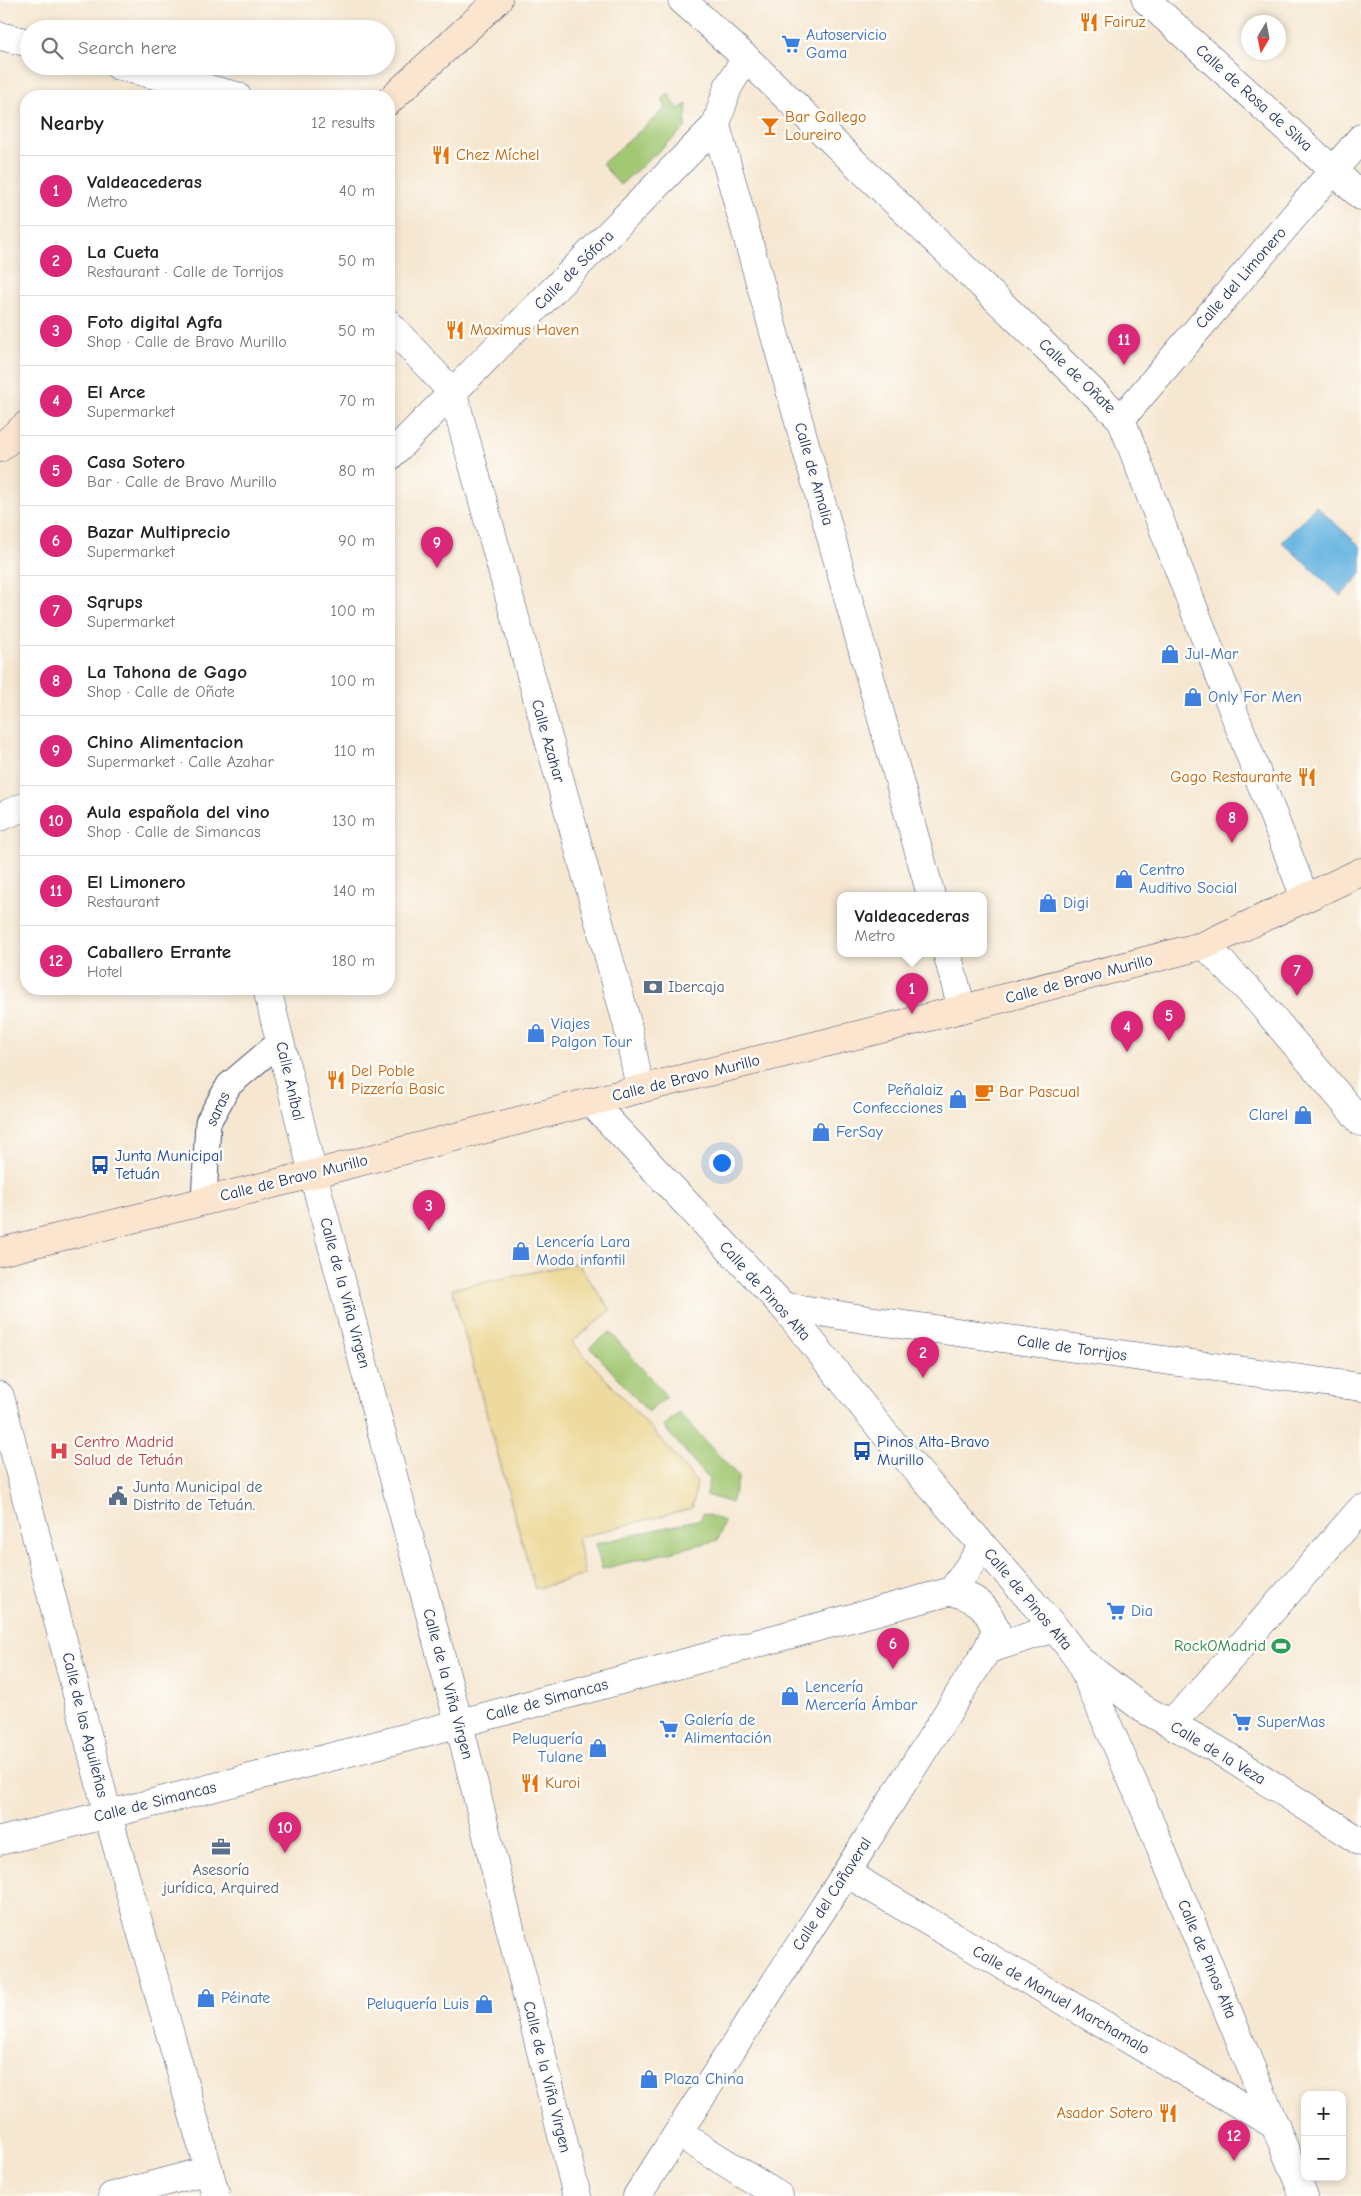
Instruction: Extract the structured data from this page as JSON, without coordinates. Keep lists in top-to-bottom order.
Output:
{
  "streets": {
    "main road": ["Calle de Bravo Murillo"],
    "street": [
      "Calle de Rosa de Silva",
      "Calle de Sófora",
      "Calle del Limonero",
      "Calle de Oñate",
      "Calle de Amalia",
      "Calle Azahar",
      "Calle Aníbal",
      "Calle de Pinos Alta",
      "Calle de la Viña Virgen",
      "Calle de Torrijos",
      "Calle de Simancas",
      "Calle de las Aguileñas",
      "Calle de la Veza",
      "Calle del Cañaveral",
      "Calle de Manuel Marchamalo"
    ],
    "lane": ["saras"]
  },
  "crossings": [
    ["Calle de Rosa de Silva", "Calle del Limonero"],
    ["Calle de Sófora", "Calle de Amalia"],
    ["Calle de Sófora", "Calle Azahar"],
    ["Calle del Limonero", "Calle de Oñate"],
    ["Calle de Oñate", "Calle de Bravo Murillo"],
    ["Calle Azahar", "Calle de Bravo Murillo"],
    ["Calle de Bravo Murillo", "Calle Aníbal"],
    ["Calle de Bravo Murillo", "saras"],
    ["Calle de Bravo Murillo", "Calle de Pinos Alta"],
    ["Calle de Bravo Murillo", "Calle de la Viña Virgen"],
    ["Calle Aníbal", "saras"],
    ["Calle Aníbal", "Calle de la Viña Virgen"],
    ["Calle de Pinos Alta", "Calle de Torrijos"],
    ["Calle de Pinos Alta", "Calle de la Veza"],
    ["Calle de Pinos Alta", "Calle de Manuel Marchamalo"],
    ["Calle de la Viña Virgen", "Calle de Simancas"],
    ["Calle de Simancas", "Calle de las Aguileñas"],
    ["Calle de Simancas", "Calle del Cañaveral"],
    ["Calle del Cañaveral", "Calle de Manuel Marchamalo"]
  ],
  "places": {
    "restaurant": [
      "Fairuz",
      "Chez Míchel",
      "Maximus Haven",
      "Gago Restaurante",
      "Del Poble Pizzería Basic",
      "Kuroi",
      "Asador Sotero"
    ],
    "supermarket": [
      "Autoservicio Gama",
      "Dia",
      "SuperMas",
      "Galería de Alimentación"
    ],
    "bar": ["Bar Gallego Loureiro"],
    "shop": [
      "Jul-Mar",
      "Only For Men",
      "Centro Auditivo Social",
      "Digi",
      "Viajes Palgon Tour",
      "Peñalaiz Confecciones",
      "Clarel",
      "FerSay",
      "Lencería Lara Moda infantil",
      "Lencería Mercería Ámbar",
      "Peluquería Tulane",
      "Péinate",
      "Peluquería Luis",
      "Plaza China"
    ],
    "bank": ["Ibercaja"],
    "cafe": ["Bar Pascual"],
    "bus stop": ["Junta Municipal Tetuán", "Pinos Alta-Bravo Murillo"],
    "hospital": ["Centro Madrid Salud de Tetuán"],
    "public building": ["Junta Municipal de Distrito de Tetuán."],
    "sports": ["RockOMadrid"],
    "office": ["Asesoría jurídica, Arquired"]
  },
  "north": "bottom",
  "page": {
    "search": "Search here",
    "heading": ["Nearby", "12 results"],
    "list": [
      {
        "mark": "1",
        "name": "Valdeacederas",
        "note": "Metro",
        "value": "40 m"
      },
      {
        "mark": "2",
        "name": "La Cueta",
        "note": "Restaurant · Calle de Torrijos",
        "value": "50 m"
      },
      {
        "mark": "3",
        "name": "Foto digital Agfa",
        "note": "Shop · Calle de Bravo Murillo",
        "value": "50 m"
      },
      {
        "mark": "4",
        "name": "El Arce",
        "note": "Supermarket",
        "value": "70 m"
      },
      {
        "mark": "5",
        "name": "Casa Sotero",
        "note": "Bar · Calle de Bravo Murillo",
        "value": "80 m"
      },
      {
        "mark": "6",
        "name": "Bazar Multiprecio",
        "note": "Supermarket",
        "value": "90 m"
      },
      {
        "mark": "7",
        "name": "Sqrups",
        "note": "Supermarket",
        "value": "100 m"
      },
      {
        "mark": "8",
        "name": "La Tahona de Gago",
        "note": "Shop · Calle de Oñate",
        "value": "100 m"
      },
      {
        "mark": "9",
        "name": "Chino Alimentacion",
        "note": "Supermarket · Calle Azahar",
        "value": "110 m"
      },
      {
        "mark": "10",
        "name": "Aula española del vino",
        "note": "Shop · Calle de Simancas",
        "value": "130 m"
      },
      {
        "mark": "11",
        "name": "El Limonero",
        "note": "Restaurant",
        "value": "140 m"
      },
      {
        "mark": "12",
        "name": "Caballero Errante",
        "note": "Hotel",
        "value": "180 m"
      }
    ],
    "pins": [
      "11",
      "9",
      "8",
      "7",
      "1",
      "5",
      "4",
      "3",
      "2",
      "6",
      "10",
      "12"
    ],
    "popup": ["Valdeacederas", "Metro"],
    "map_buttons": ["+", "−"]
  }
}
